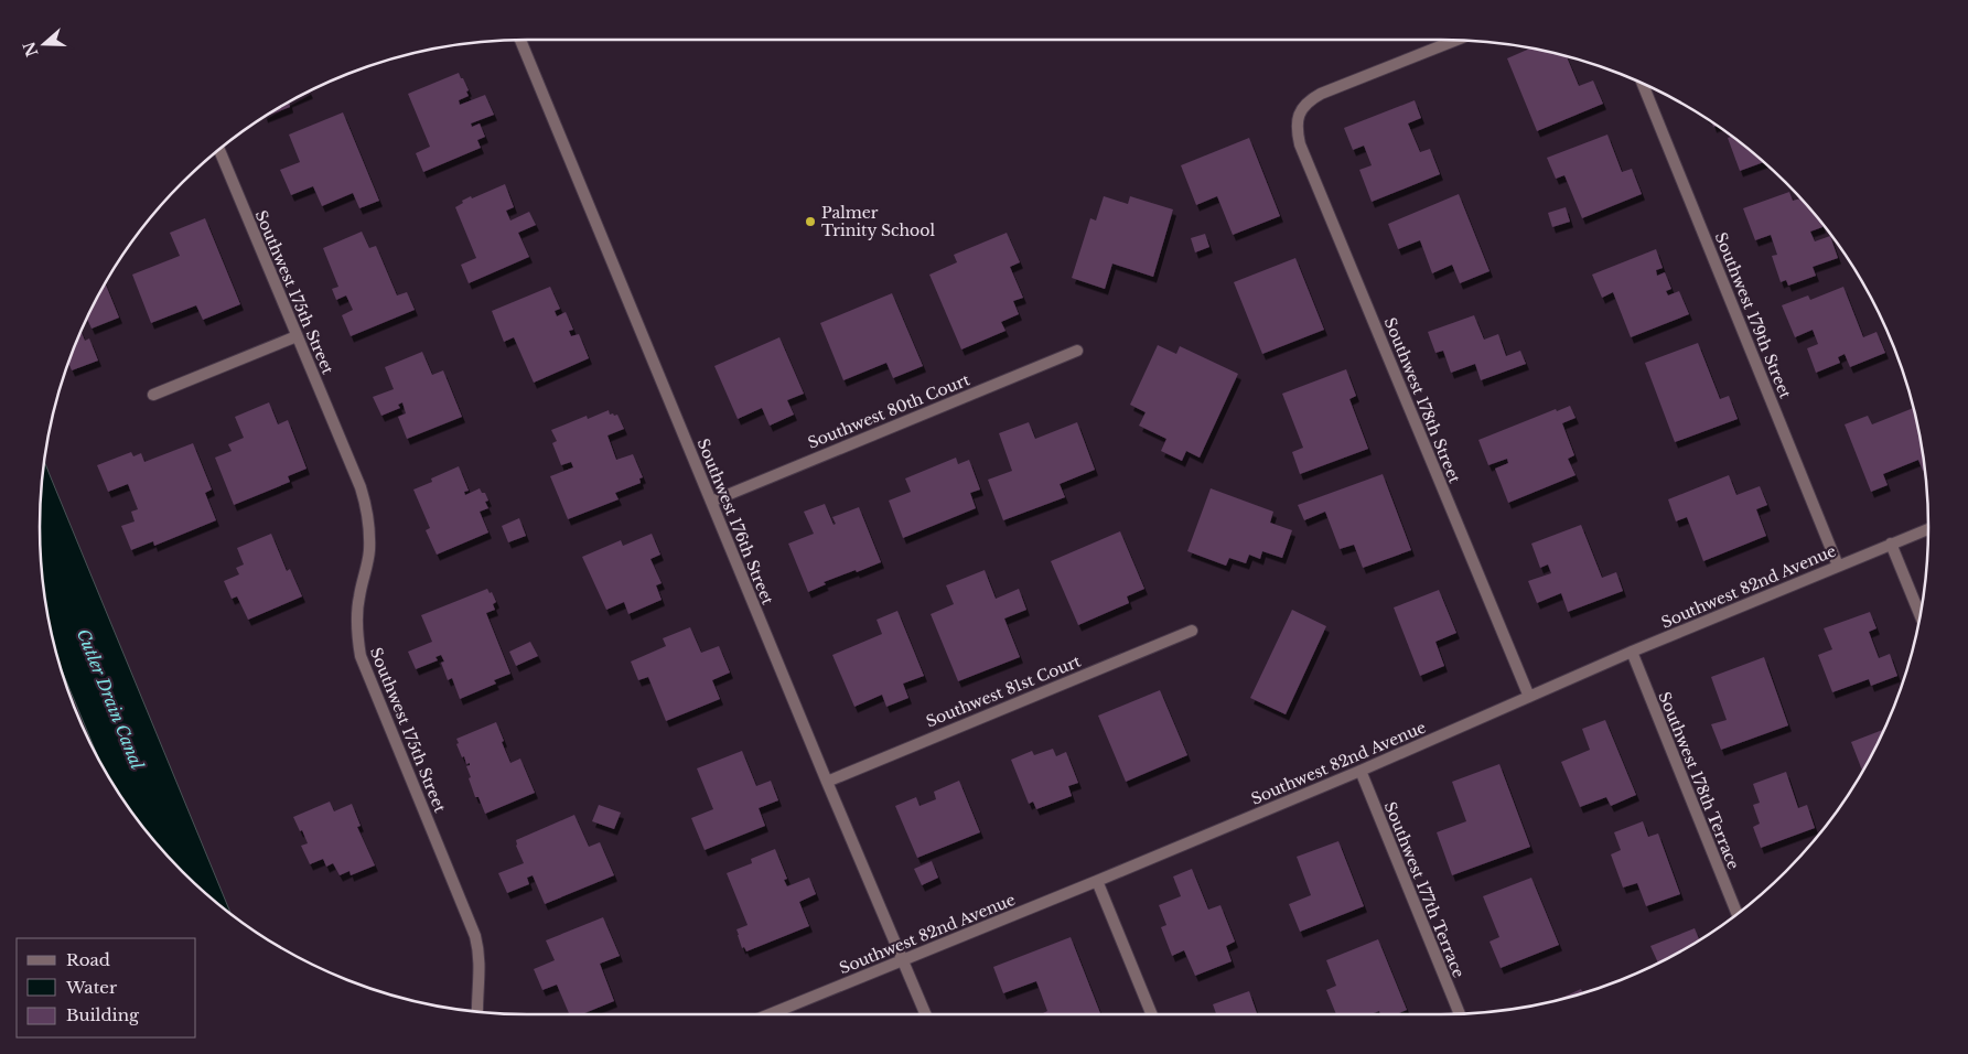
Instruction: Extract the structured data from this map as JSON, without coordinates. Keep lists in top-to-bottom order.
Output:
{
  "streets": {
    "street": [
      "Southwest 175th Street",
      "Southwest 179th Street",
      "Southwest 178th Street",
      "Southwest 80th Court",
      "Southwest 176th Street",
      "Southwest 82nd Avenue",
      "Southwest 81st Court",
      "Southwest 178th Terrace",
      "Southwest 177th Terrace"
    ]
  },
  "crossings": [
    ["Southwest 179th Street", "Southwest 82nd Avenue"],
    ["Southwest 178th Street", "Southwest 82nd Avenue"],
    ["Southwest 80th Court", "Southwest 176th Street"],
    ["Southwest 176th Street", "Southwest 82nd Avenue"],
    ["Southwest 176th Street", "Southwest 81st Court"],
    ["Southwest 82nd Avenue", "Southwest 178th Terrace"],
    ["Southwest 82nd Avenue", "Southwest 177th Terrace"]
  ],
  "water": ["Cutler Drain Canal"],
  "places": ["Palmer Trinity School"],
  "legend": ["Road", "Water", "Building"],
  "north": "left"
}
